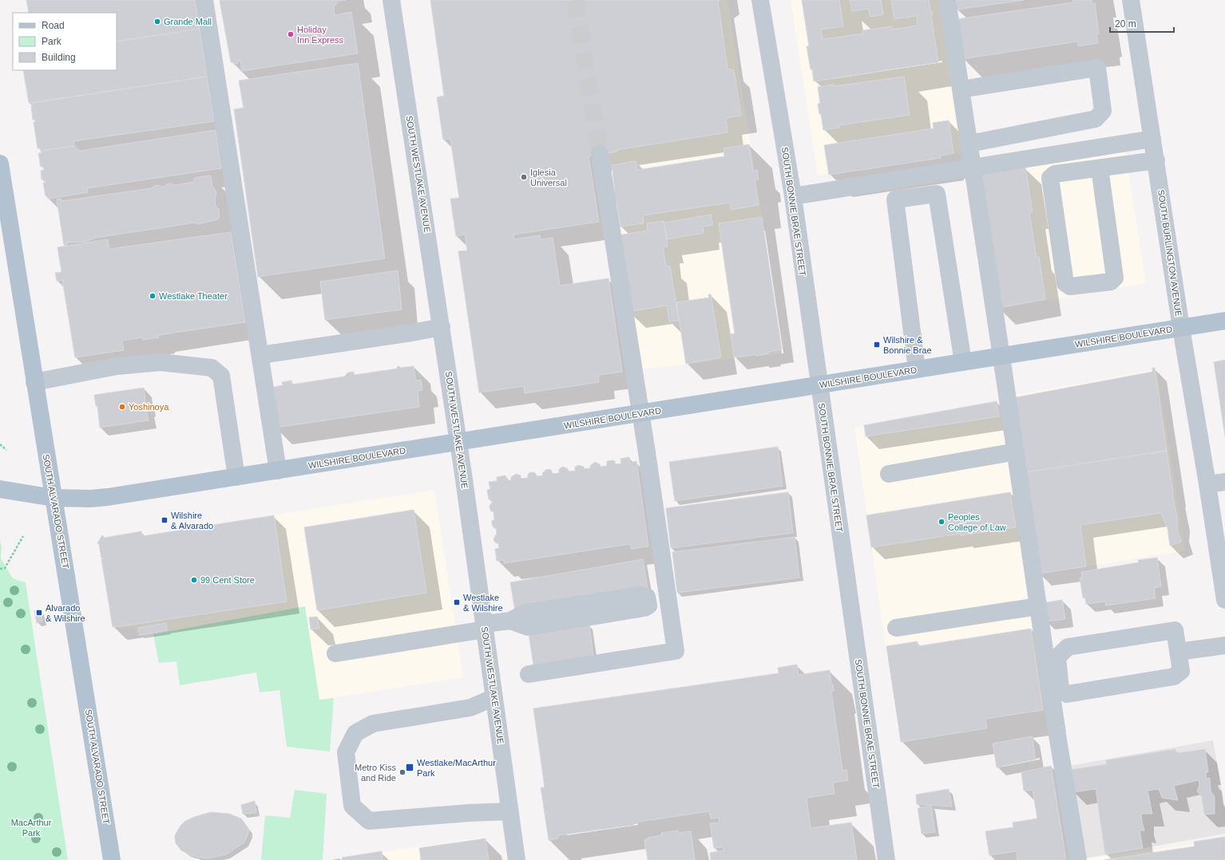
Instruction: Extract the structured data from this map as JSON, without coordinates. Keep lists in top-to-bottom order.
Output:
{
  "streets": {
    "main road": ["WILSHIRE BOULEVARD", "SOUTH ALVARADO STREET"],
    "street": ["SOUTH WESTLAKE AVENUE", "SOUTH BONNIE BRAE STREET", "SOUTH BURLINGTON AVENUE"]
  },
  "crossings": [
    ["SOUTH WESTLAKE AVENUE", "WILSHIRE BOULEVARD"],
    ["SOUTH BONNIE BRAE STREET", "WILSHIRE BOULEVARD"],
    ["SOUTH BURLINGTON AVENUE", "WILSHIRE BOULEVARD"],
    ["WILSHIRE BOULEVARD", "SOUTH ALVARADO STREET"]
  ],
  "parks": ["MacArthur Park"],
  "places": {
    "other": [
      "Grande Mall",
      "Holiday Inn Express",
      "Iglesia Universal",
      "Westlake Theater",
      "Yoshinoya",
      "Peoples College of Law",
      "99 Cent Store",
      "Metro Kiss and Ride"
    ],
    "transit": [
      "Wilshire & Bonnie Brae",
      "Wilshire & Alvarado",
      "Westlake & Wilshire",
      "Alvarado & Wilshire",
      "Westlake/MacArthur Park"
    ]
  },
  "legend": ["Road", "Park", "Building"],
  "scale_bar": "20 m"
}
